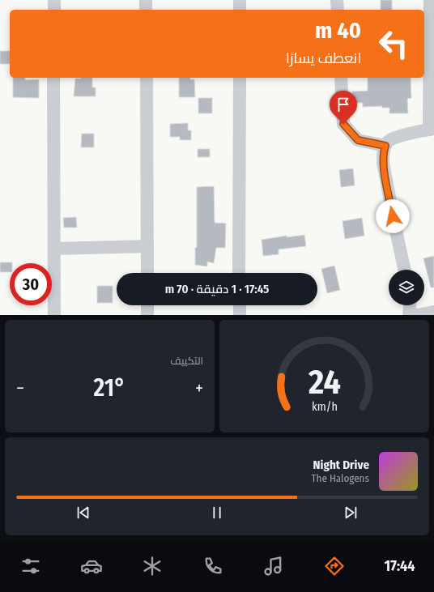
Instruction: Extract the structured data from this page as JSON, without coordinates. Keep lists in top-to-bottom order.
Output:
{
  "page": {
    "turn": ["40 m", "انعطف يسارًا"],
    "limit": "30",
    "trip": "17:45 · 1 دقيقة · 70 m",
    "tile": "التكييف",
    "heat": ["−", "21°", "+"],
    "song": ["Night Drive", "The Halogens"],
    "tabs": "17:44",
    "gauge": ["24", "km/h"]
  }
}
